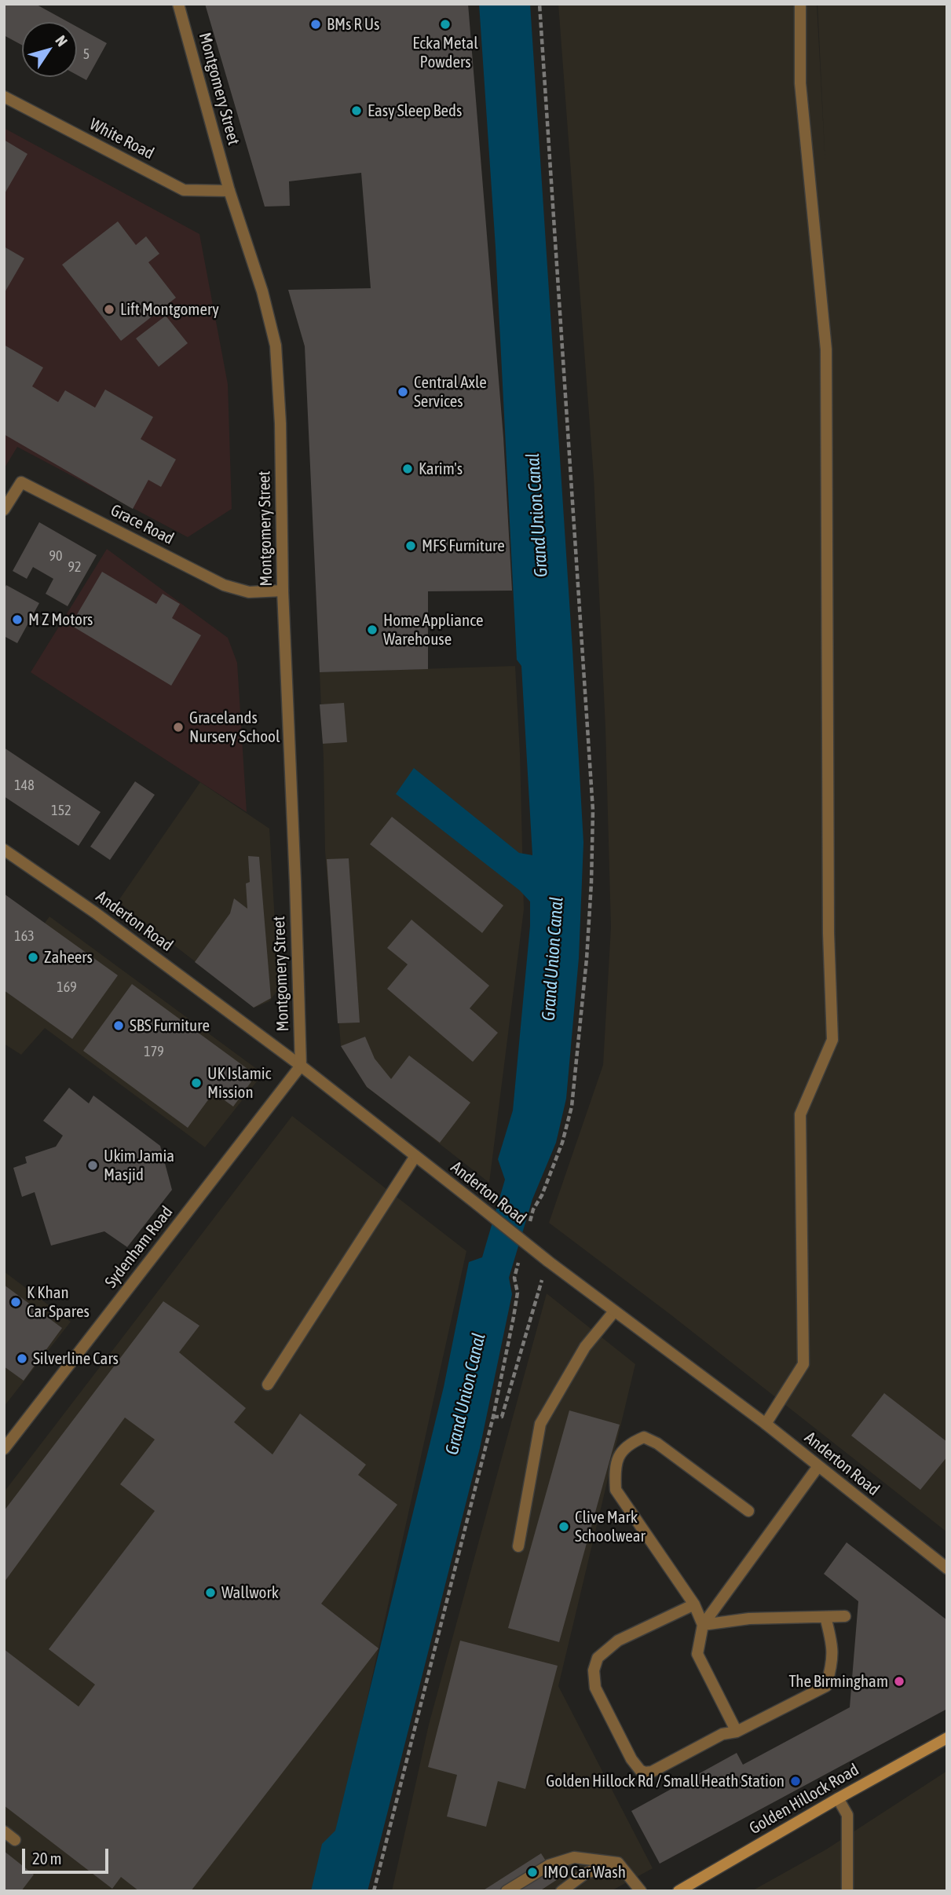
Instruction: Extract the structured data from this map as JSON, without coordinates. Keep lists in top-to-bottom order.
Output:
{
  "streets": {
    "main road": ["Golden Hillock Road"],
    "street": [
      "Montgomery Street",
      "White Road",
      "Grace Road",
      "Anderton Road",
      "Sydenham Road"
    ]
  },
  "crossings": [
    ["Montgomery Street", "White Road"],
    ["Montgomery Street", "Grace Road"],
    ["Montgomery Street", "Anderton Road"],
    ["Montgomery Street", "Sydenham Road"],
    ["Anderton Road", "Sydenham Road"]
  ],
  "water": ["Grand Union Canal"],
  "places": [
    "BMs R Us",
    "Ecka Metal Powders",
    "Easy Sleep Beds",
    "Lift Montgomery",
    "Central Axle Services",
    "Karim's",
    "MFS Furniture",
    "M Z Motors",
    "Home Appliance Warehouse",
    "Gracelands Nursery School",
    "Zaheers",
    "SBS Furniture",
    "UK Islamic Mission",
    "Ukim Jamia Masjid",
    "K Khan Car Spares",
    "Silverline Cars",
    "Clive Mark Schoolwear",
    "Wallwork",
    "The Birmingham",
    "Golden Hillock Rd / Small Heath Station",
    "IMO Car Wash"
  ],
  "house_numbers": [
    "5",
    "90",
    "92",
    "148",
    "152",
    "163",
    "169",
    "179"
  ],
  "scale_bar": "20 m",
  "north": "top right"
}
